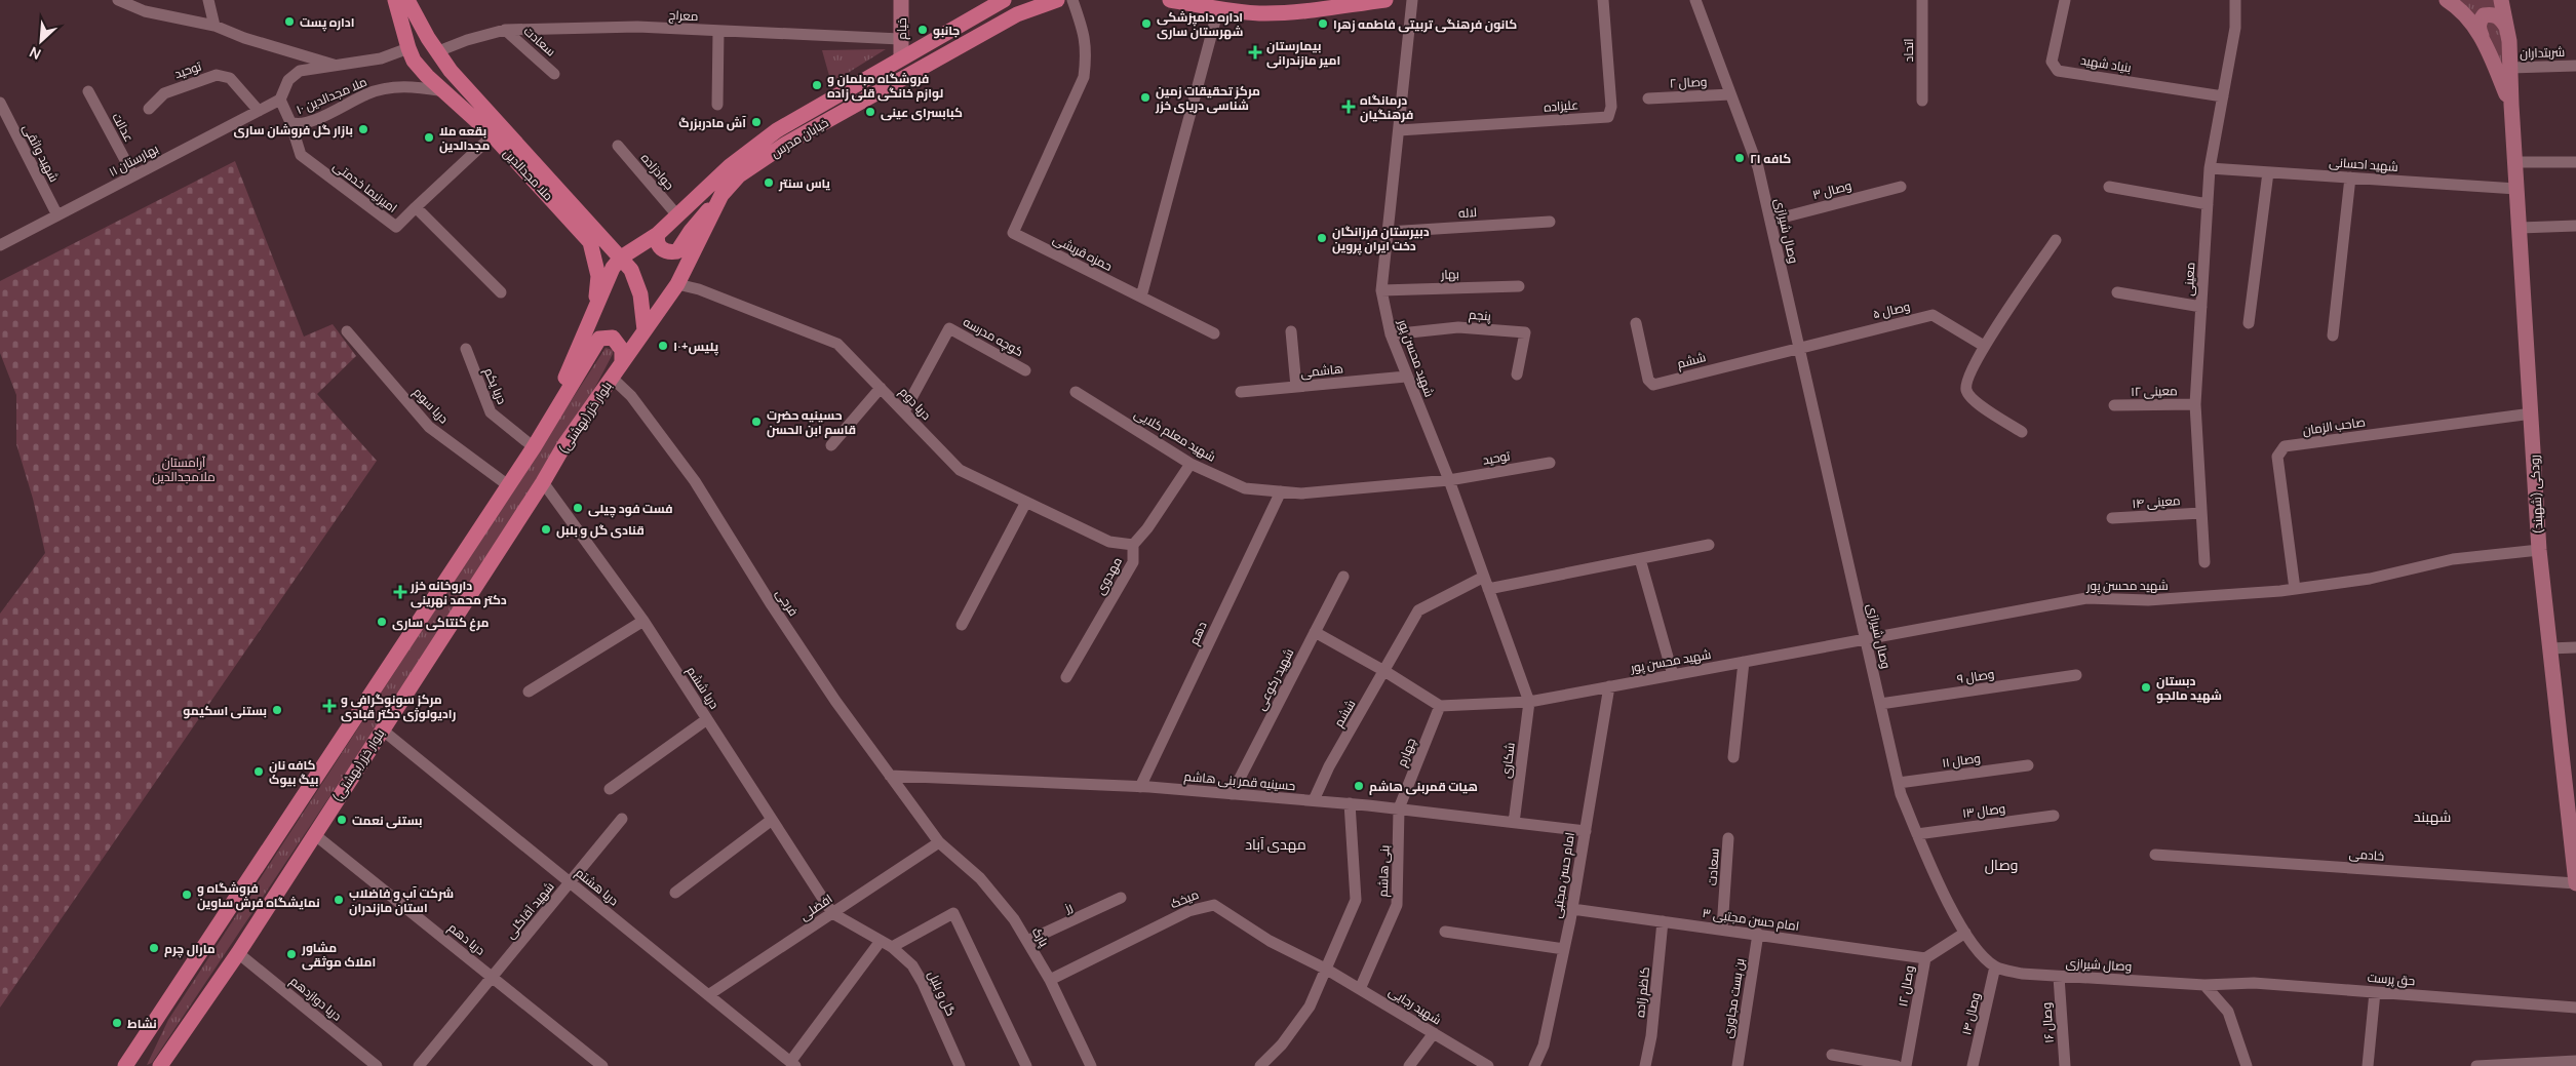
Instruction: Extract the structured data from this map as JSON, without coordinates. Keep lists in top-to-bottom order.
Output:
{
  "streets": {
    "main road": [
      "خیام",
      "خیابان مدرس",
      "ملا مجدالدین",
      "بلوار خزر(بهشتی)",
      "رودکی (شهبند)"
    ],
    "street": [
      "معراج",
      "سعادت",
      "اتحاد",
      "شربتداران",
      "بنیاد شهید",
      "توحید",
      "وصال ۲",
      "ملا مجدالدین ١٠",
      "علیزاده",
      "عدالت",
      "شهید واثقی",
      "بهارستان ۱۱",
      "شهید احسانی",
      "جوادزاده",
      "امیرنیما خدمتی",
      "وصال ۳",
      "لاله",
      "وصال شیرازی",
      "حمزه قریشی",
      "بهار",
      "معینی",
      "وصال ۵",
      "پنجم",
      "کوچه مدرسه",
      "شهید محسن پور",
      "ششم",
      "هاشمی",
      "دریا یکم",
      "معینی ۱۲",
      "دریا دوم",
      "دریا سوم",
      "صاحب الزمان",
      "شهید معلم کلایی",
      "معینی ۱۴",
      "مهدوی",
      "فرجی",
      "دهم",
      "وصال ۹",
      "شهید رکوعی",
      "دریا ششم",
      "چهارم",
      "شکاری",
      "وصال ۱۱",
      "حسینیه قمر بنی هاشم",
      "وصال ۱۳",
      "خادمی",
      "بنی هاشم",
      "امام حسن مجتبی",
      "دریا هشتم",
      "میخک",
      "افضلی",
      "رز",
      "شهید آقاگلی",
      "امام حسن مجتبی ۳",
      "پارک",
      "دریا دهم",
      "حق پرست",
      "وصال ۱۲",
      "کاظم زاده",
      "گل و بلبل",
      "دریا دوازدهم",
      "بن بست مجاوری",
      "شهید رجایی",
      "وصال ۱۴",
      "وصال ۱۶"
    ]
  },
  "crossings": [
    ["معراج", "خیام"],
    ["معراج", "سعادت"],
    ["معراج", "ملا مجدالدین"],
    ["خیام", "خیابان مدرس"],
    ["سعادت", "امام حسن مجتبی ۳"],
    ["شربتداران", "رودکی (شهبند)"],
    ["بنیاد شهید", "معینی"],
    ["توحید", "بهارستان ۱۱"],
    ["توحید", "شهید محسن پور"],
    ["توحید", "شهید معلم کلایی"],
    ["وصال ۲", "وصال شیرازی"],
    ["ملا مجدالدین ١٠", "بهارستان ۱۱"],
    ["ملا مجدالدین ١٠", "ملا مجدالدین"],
    ["ملا مجدالدین ١٠", "امیرنیما خدمتی"],
    ["علیزاده", "شهید محسن پور"],
    ["عدالت", "بهارستان ۱۱"],
    ["خیابان مدرس", "جوادزاده"],
    ["خیابان مدرس", "ملا مجدالدین"],
    ["خیابان مدرس", "دریا دوم"],
    ["خیابان مدرس", "بلوار خزر(بهشتی)"],
    ["شهید واثقی", "بهارستان ۱۱"],
    ["شهید احسانی", "معینی"],
    ["شهید احسانی", "رودکی (شهبند)"],
    ["وصال ۳", "وصال شیرازی"],
    ["لاله", "شهید محسن پور"],
    ["وصال شیرازی", "وصال ۵"],
    ["وصال شیرازی", "شهید محسن پور"],
    ["وصال شیرازی", "ششم"],
    ["وصال شیرازی", "وصال ۹"],
    ["وصال شیرازی", "وصال ۱۱"],
    ["وصال شیرازی", "وصال ۱۳"],
    ["وصال شیرازی", "حق پرست"],
    ["وصال شیرازی", "وصال ۱۲"],
    ["وصال شیرازی", "وصال ۱۴"],
    ["وصال شیرازی", "وصال ۱۶"],
    ["بهار", "شهید محسن پور"],
    ["معینی", "معینی ۱۲"],
    ["معینی", "معینی ۱۴"],
    ["وصال ۵", "ششم"],
    ["پنجم", "شهید محسن پور"],
    ["کوچه مدرسه", "دریا دوم"],
    ["شهید محسن پور", "ششم"],
    ["شهید محسن پور", "هاشمی"],
    ["شهید محسن پور", "صاحب الزمان"],
    ["شهید محسن پور", "شهید معلم کلایی"],
    ["شهید محسن پور", "رودکی (شهبند)"],
    ["شهید محسن پور", "شکاری"],
    ["شهید محسن پور", "امام حسن مجتبی"],
    ["ششم", "حسینیه قمر بنی هاشم"],
    ["دریا دوم", "مهدوی"],
    ["بلوار خزر(بهشتی)", "فرجی"],
    ["بلوار خزر(بهشتی)", "دریا ششم"],
    ["بلوار خزر(بهشتی)", "دریا هشتم"],
    ["بلوار خزر(بهشتی)", "دریا دهم"],
    ["بلوار خزر(بهشتی)", "دریا دوازدهم"],
    ["صاحب الزمان", "رودکی (شهبند)"],
    ["شهید معلم کلایی", "مهدوی"],
    ["شهید معلم کلایی", "دهم"],
    ["رودکی (شهبند)", "خادمی"],
    ["فرجی", "حسینیه قمر بنی هاشم"],
    ["فرجی", "افضلی"],
    ["فرجی", "پارک"],
    ["دهم", "حسینیه قمر بنی هاشم"],
    ["شهید رکوعی", "حسینیه قمر بنی هاشم"],
    ["دریا ششم", "افضلی"],
    ["دریا ششم", "گل و بلبل"],
    ["چهارم", "حسینیه قمر بنی هاشم"],
    ["چهارم", "بنی هاشم"],
    ["شکاری", "حسینیه قمر بنی هاشم"],
    ["حسینیه قمر بنی هاشم", "بنی هاشم"],
    ["حسینیه قمر بنی هاشم", "امام حسن مجتبی"],
    ["بنی هاشم", "شهید رجایی"],
    ["امام حسن مجتبی", "امام حسن مجتبی ۳"],
    ["دریا هشتم", "افضلی"],
    ["دریا هشتم", "شهید آقاگلی"],
    ["میخک", "پارک"],
    ["میخک", "شهید رجایی"],
    ["افضلی", "پارک"],
    ["افضلی", "گل و بلبل"],
    ["رز", "پارک"],
    ["شهید آقاگلی", "دریا دهم"],
    ["امام حسن مجتبی ۳", "وصال ۱۲"],
    ["امام حسن مجتبی ۳", "کاظم زاده"],
    ["امام حسن مجتبی ۳", "بن بست مجاوری"]
  ],
  "districts": ["شهبند", "مهدی آباد", "وصال"],
  "parks": ["آرامستان ملامجدالدین"],
  "places": {
    "other": [
      "اداره پست",
      "اداره دامپزشکی شهرستان ساری",
      "کانون فرهنگی تربیتی فاطمه زهرا",
      "جانبو",
      "فروشگاه مبلمان و لوازم خانگی قلی زاده",
      "مرکز تحقیقات زمین شناسی دریای خزر",
      "کبابسرای عینی",
      "آش مادربزرگ",
      "بازار گل فروشان ساری",
      "بقعه ملا مجدالدين",
      "کافه ۲۱",
      "یاس سنتر",
      "دبیرستان فرزانگان دخت ایران پروین",
      "پلیس+١٠",
      "حسینیه حضرت قاسم ابن الحسن",
      "فست فود چیلی",
      "قنادی گل و بلبل",
      "مرغ کنتاکی ساری",
      "دبستان شهید مالجو",
      "بستنی اسکیمو",
      "کافه نان بیگ بیوک",
      "هیات قمربنی هاشم",
      "بستنی نعمت",
      "فروشگاه و نمایشگاه فرش ساوین",
      "شرکت آب و فاضلاب استان مازندران",
      "مارال چرم",
      "مشاور املاک موثقی",
      "نشاط"
    ],
    "health": [
      "بیمارستان امیر مازندرانی",
      "درمانگاه فرهنگیان",
      "داروخانه خزر دکتر محمد نهرینی",
      "مركز سونوگرافی و راديولوژی دكتر قبادی"
    ]
  },
  "north": "bottom left"
}
